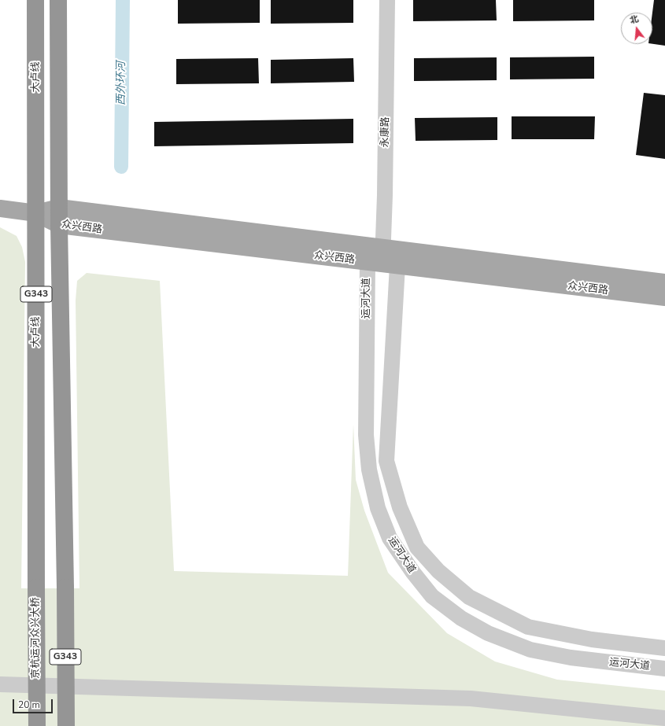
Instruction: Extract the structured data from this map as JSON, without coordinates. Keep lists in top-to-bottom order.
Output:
{
  "streets": {
    "highway": ["大卢线", "G343", "京杭运河众兴大桥"],
    "main road": ["众兴西路"],
    "street": ["永康路", "运河大道"]
  },
  "crossings": [
    ["大卢线", "众兴西路"],
    ["大卢线", "京杭运河众兴大桥"],
    ["永康路", "众兴西路"],
    ["永康路", "运河大道"],
    ["众兴西路", "G343"],
    ["众兴西路", "运河大道"]
  ],
  "water": ["西外环河"],
  "scale_bar": "20 m",
  "north": "top"
}
